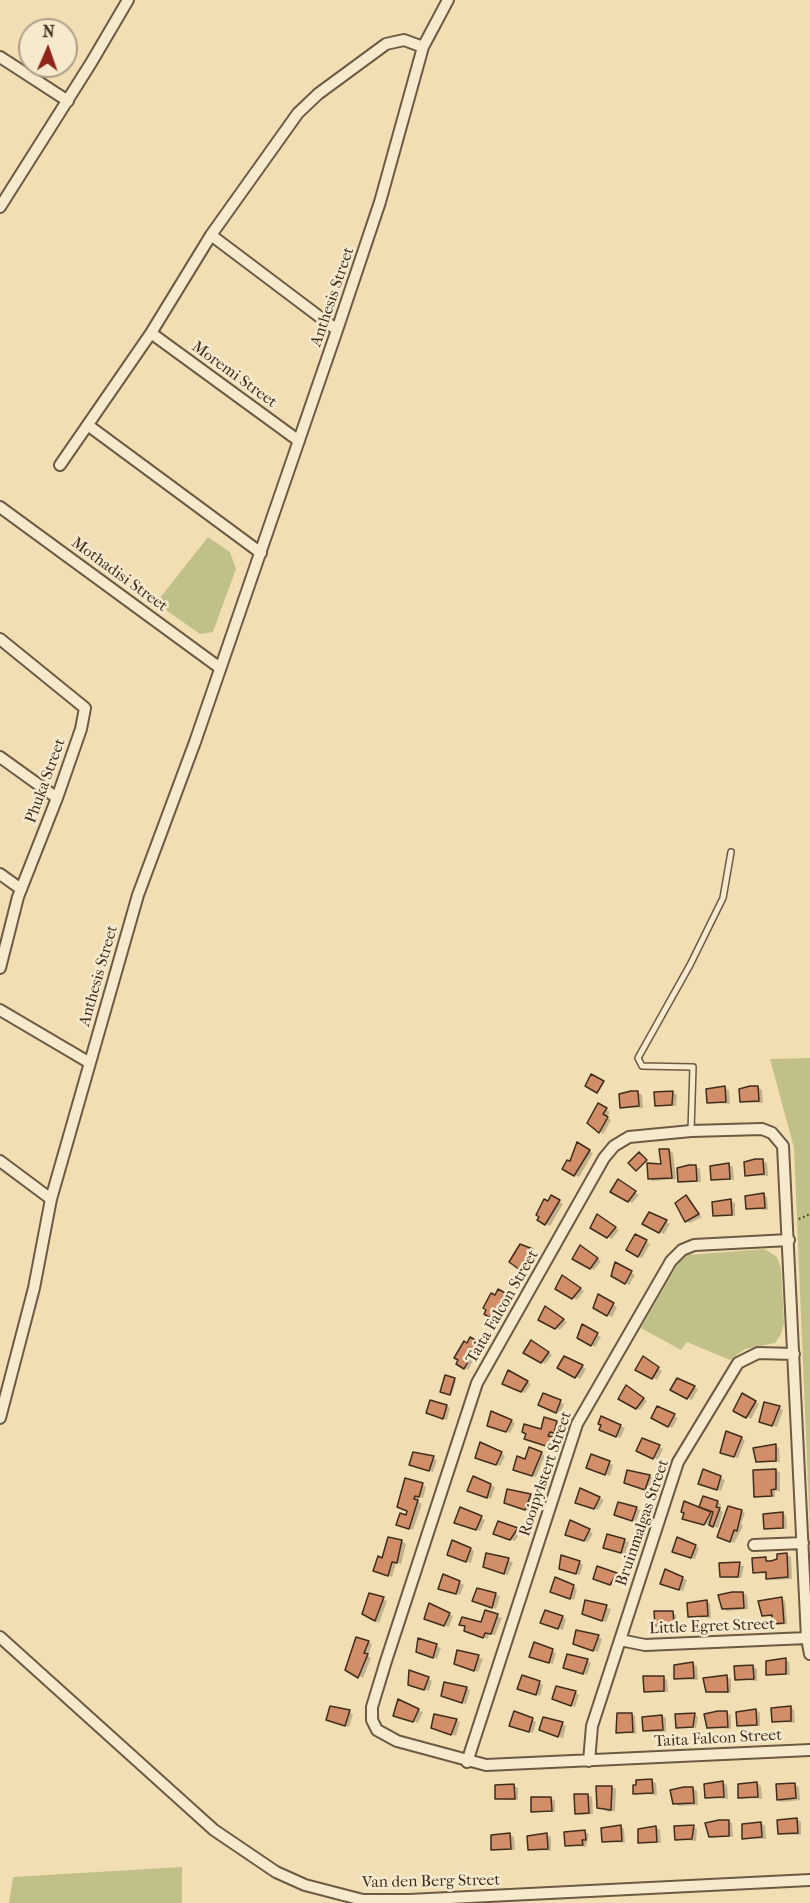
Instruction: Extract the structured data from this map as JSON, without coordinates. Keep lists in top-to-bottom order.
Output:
{
  "streets": {
    "street": [
      "Anthesis Street",
      "Moremi Street",
      "Mothadisi Street",
      "Phuka Street",
      "Taita Falcon Street",
      "Rooipylstert Street",
      "Bruinmalgas Street",
      "Little Egret Street",
      "Van den Berg Street"
    ]
  },
  "crossings": [
    ["Anthesis Street", "Moremi Street"],
    ["Anthesis Street", "Mothadisi Street"],
    ["Taita Falcon Street", "Rooipylstert Street"],
    ["Taita Falcon Street", "Bruinmalgas Street"],
    ["Taita Falcon Street", "Little Egret Street"],
    ["Bruinmalgas Street", "Little Egret Street"]
  ],
  "north": "top"
}
